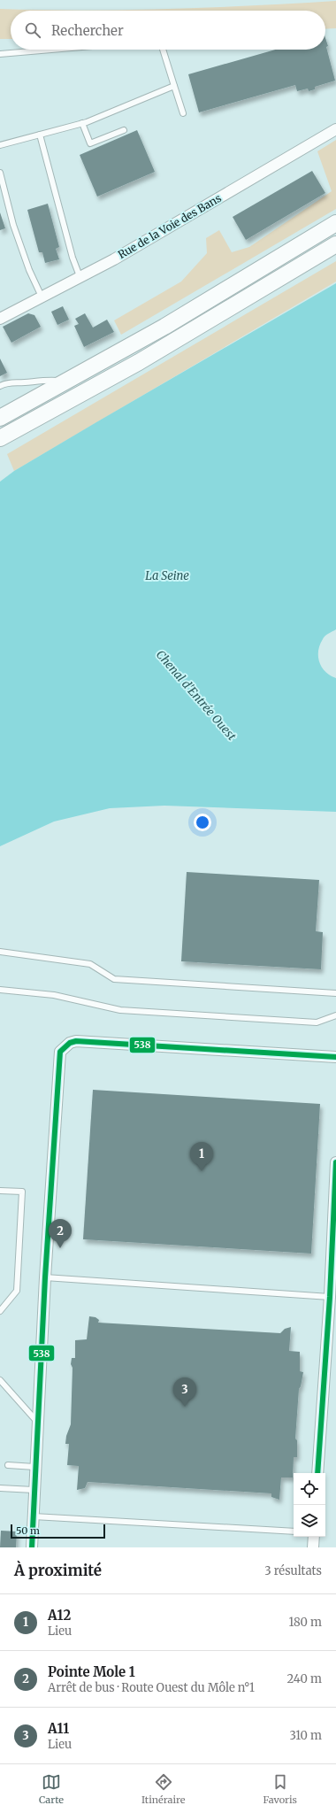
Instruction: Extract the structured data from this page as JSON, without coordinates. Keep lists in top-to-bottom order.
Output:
{
  "streets": {
    "street": ["Rue de la Voie des Bans"]
  },
  "water": ["La Seine", "Chenal d'Entrée Ouest"],
  "lines": ["transit line 538"],
  "scale_bar": "50 m",
  "page": {
    "search": "Rechercher",
    "pins": ["1", "2", "3"],
    "scale": "50 m",
    "heading": ["À proximité", "3 résultats"],
    "list": [
      {
        "mark": "1",
        "name": "A12",
        "note": "Lieu",
        "value": "180 m"
      },
      {
        "mark": "2",
        "name": "Pointe Mole 1",
        "note": "Arrêt de bus · Route Ouest du Môle n°1",
        "value": "240 m"
      },
      {
        "mark": "3",
        "name": "A11",
        "note": "Lieu",
        "value": "310 m"
      }
    ],
    "nav": ["Carte", "Itinéraire", "Favoris"]
  }
}
